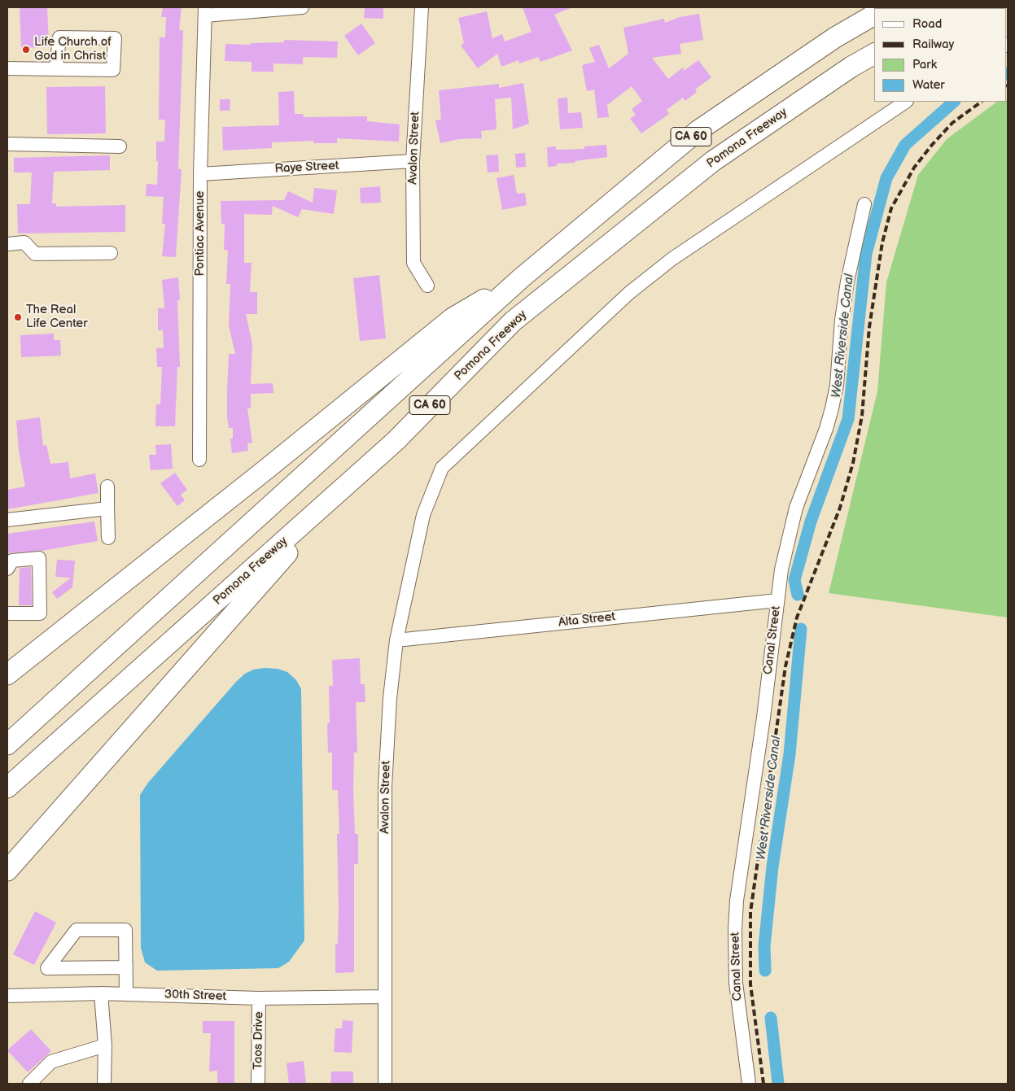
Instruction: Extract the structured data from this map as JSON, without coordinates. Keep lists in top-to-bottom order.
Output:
{
  "streets": {
    "highway": ["CA 60", "Pomona Freeway"],
    "street": [
      "Avalon Street",
      "Raye Street",
      "Pontiac Avenue",
      "Alta Street",
      "Canal Street",
      "30th Street",
      "Taos Drive"
    ]
  },
  "crossings": [
    ["Avalon Street", "Raye Street"],
    ["Avalon Street", "Alta Street"],
    ["Avalon Street", "30th Street"],
    ["Raye Street", "Pontiac Avenue"],
    ["Alta Street", "Canal Street"],
    ["30th Street", "Taos Drive"]
  ],
  "water": ["West Riverside Canal"],
  "places": ["Life Church of God in Christ", "The Real Life Center"],
  "legend": [
    "Road",
    "Railway",
    "Park",
    "Water"
  ]
}
